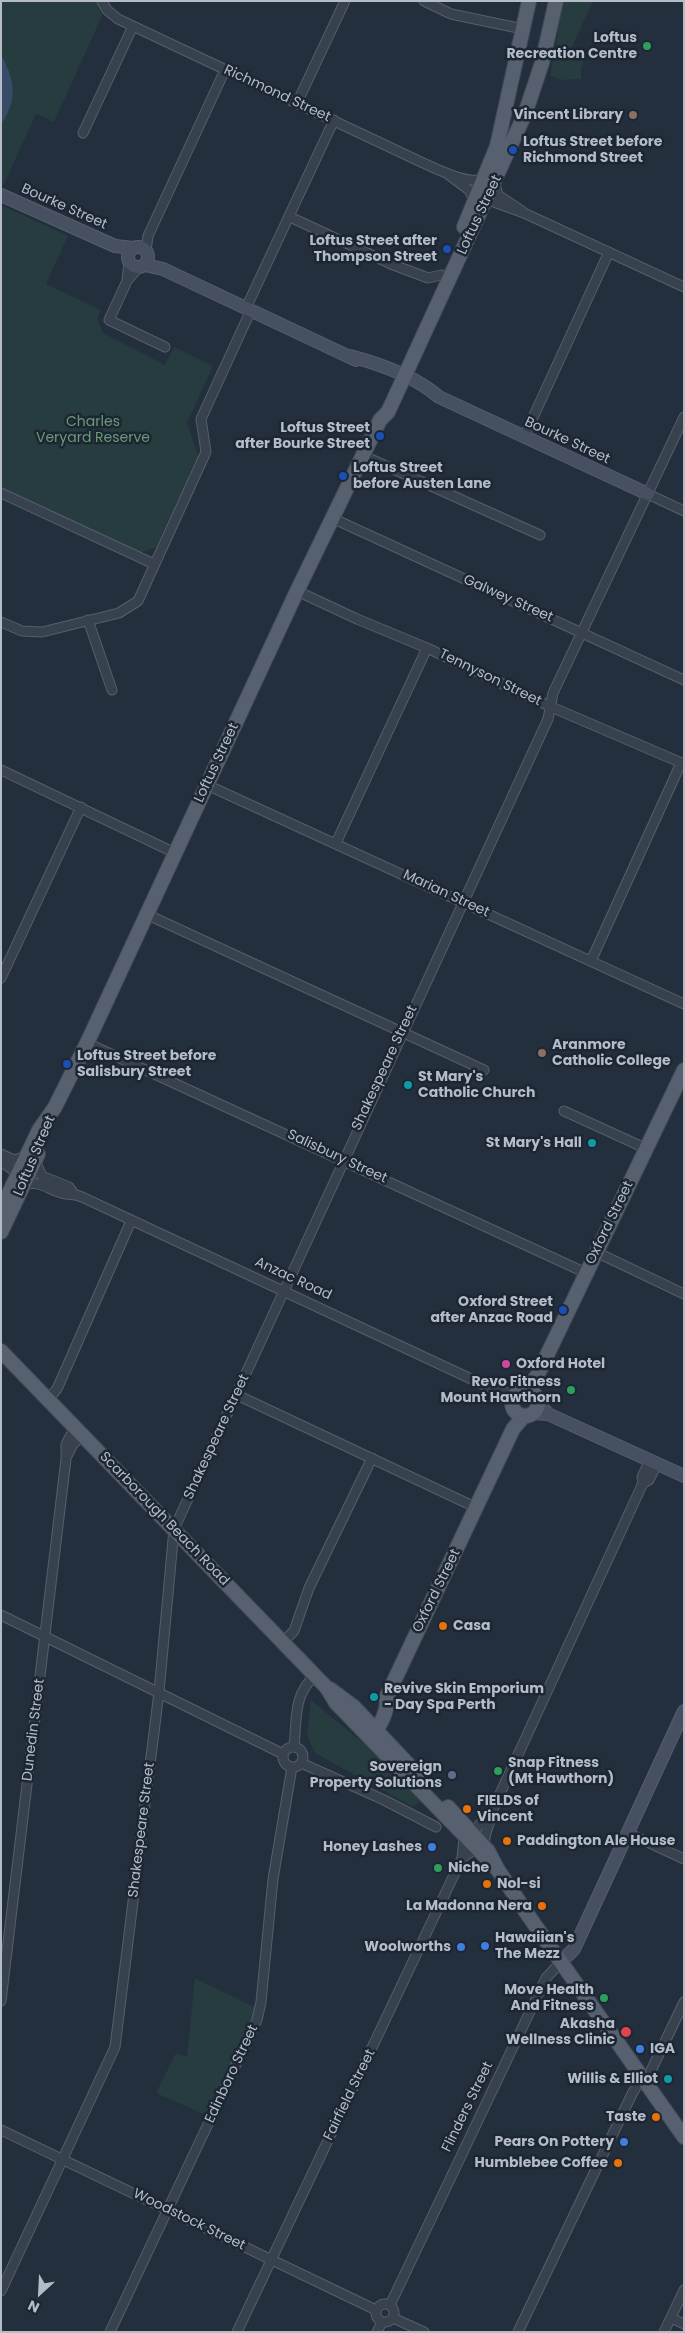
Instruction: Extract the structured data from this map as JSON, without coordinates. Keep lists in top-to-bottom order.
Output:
{
  "streets": {
    "main road": ["Loftus Street", "Oxford Street", "Scarborough Beach Road"],
    "street": [
      "Richmond Street",
      "Bourke Street",
      "Galwey Street",
      "Tennyson Street",
      "Marian Street",
      "Shakespeare Street",
      "Salisbury Street",
      "Anzac Road",
      "Dunedin Street",
      "Edinboro Street",
      "Fairfield Street",
      "Flinders Street",
      "Woodstock Street"
    ]
  },
  "crossings": [
    ["Richmond Street", "Loftus Street"],
    ["Bourke Street", "Loftus Street"],
    ["Bourke Street", "Shakespeare Street"],
    ["Loftus Street", "Galwey Street"],
    ["Loftus Street", "Tennyson Street"],
    ["Loftus Street", "Marian Street"],
    ["Loftus Street", "Salisbury Street"],
    ["Loftus Street", "Anzac Road"],
    ["Galwey Street", "Shakespeare Street"],
    ["Tennyson Street", "Shakespeare Street"],
    ["Marian Street", "Shakespeare Street"],
    ["Shakespeare Street", "Salisbury Street"],
    ["Shakespeare Street", "Anzac Road"],
    ["Shakespeare Street", "Scarborough Beach Road"],
    ["Shakespeare Street", "Woodstock Street"],
    ["Salisbury Street", "Oxford Street"],
    ["Oxford Street", "Anzac Road"],
    ["Oxford Street", "Scarborough Beach Road"],
    ["Scarborough Beach Road", "Dunedin Street"],
    ["Scarborough Beach Road", "Fairfield Street"],
    ["Scarborough Beach Road", "Flinders Street"],
    ["Edinboro Street", "Woodstock Street"],
    ["Fairfield Street", "Woodstock Street"],
    ["Flinders Street", "Woodstock Street"]
  ],
  "parks": ["Charles Veryard Reserve"],
  "places": [
    "Loftus Recreation Centre",
    "Vincent Library",
    "Loftus Street before Richmond Street",
    "Loftus Street after Thompson Street",
    "Loftus Street after Bourke Street",
    "Loftus Street before Austen Lane",
    "Aranmore Catholic College",
    "Loftus Street before Salisbury Street",
    "St Mary's Catholic Church",
    "St Mary's Hall",
    "Oxford Street after Anzac Road",
    "Oxford Hotel",
    "Revo Fitness Mount Hawthorn",
    "Casa",
    "Revive Skin Emporium - Day Spa Perth",
    "Snap Fitness (Mt Hawthorn)",
    "Sovereign Property Solutions",
    "FIELDS of Vincent",
    "Paddington Ale House",
    "Honey Lashes",
    "Niche",
    "Nol-si",
    "La Madonna Nera",
    "Hawaiian's The Mezz",
    "Woolworths",
    "Move Health And Fitness",
    "Akasha Wellness Clinic",
    "IGA",
    "Willis & Elliot",
    "Taste",
    "Pears On Pottery",
    "Humblebee Coffee"
  ],
  "north": "bottom left"
}
